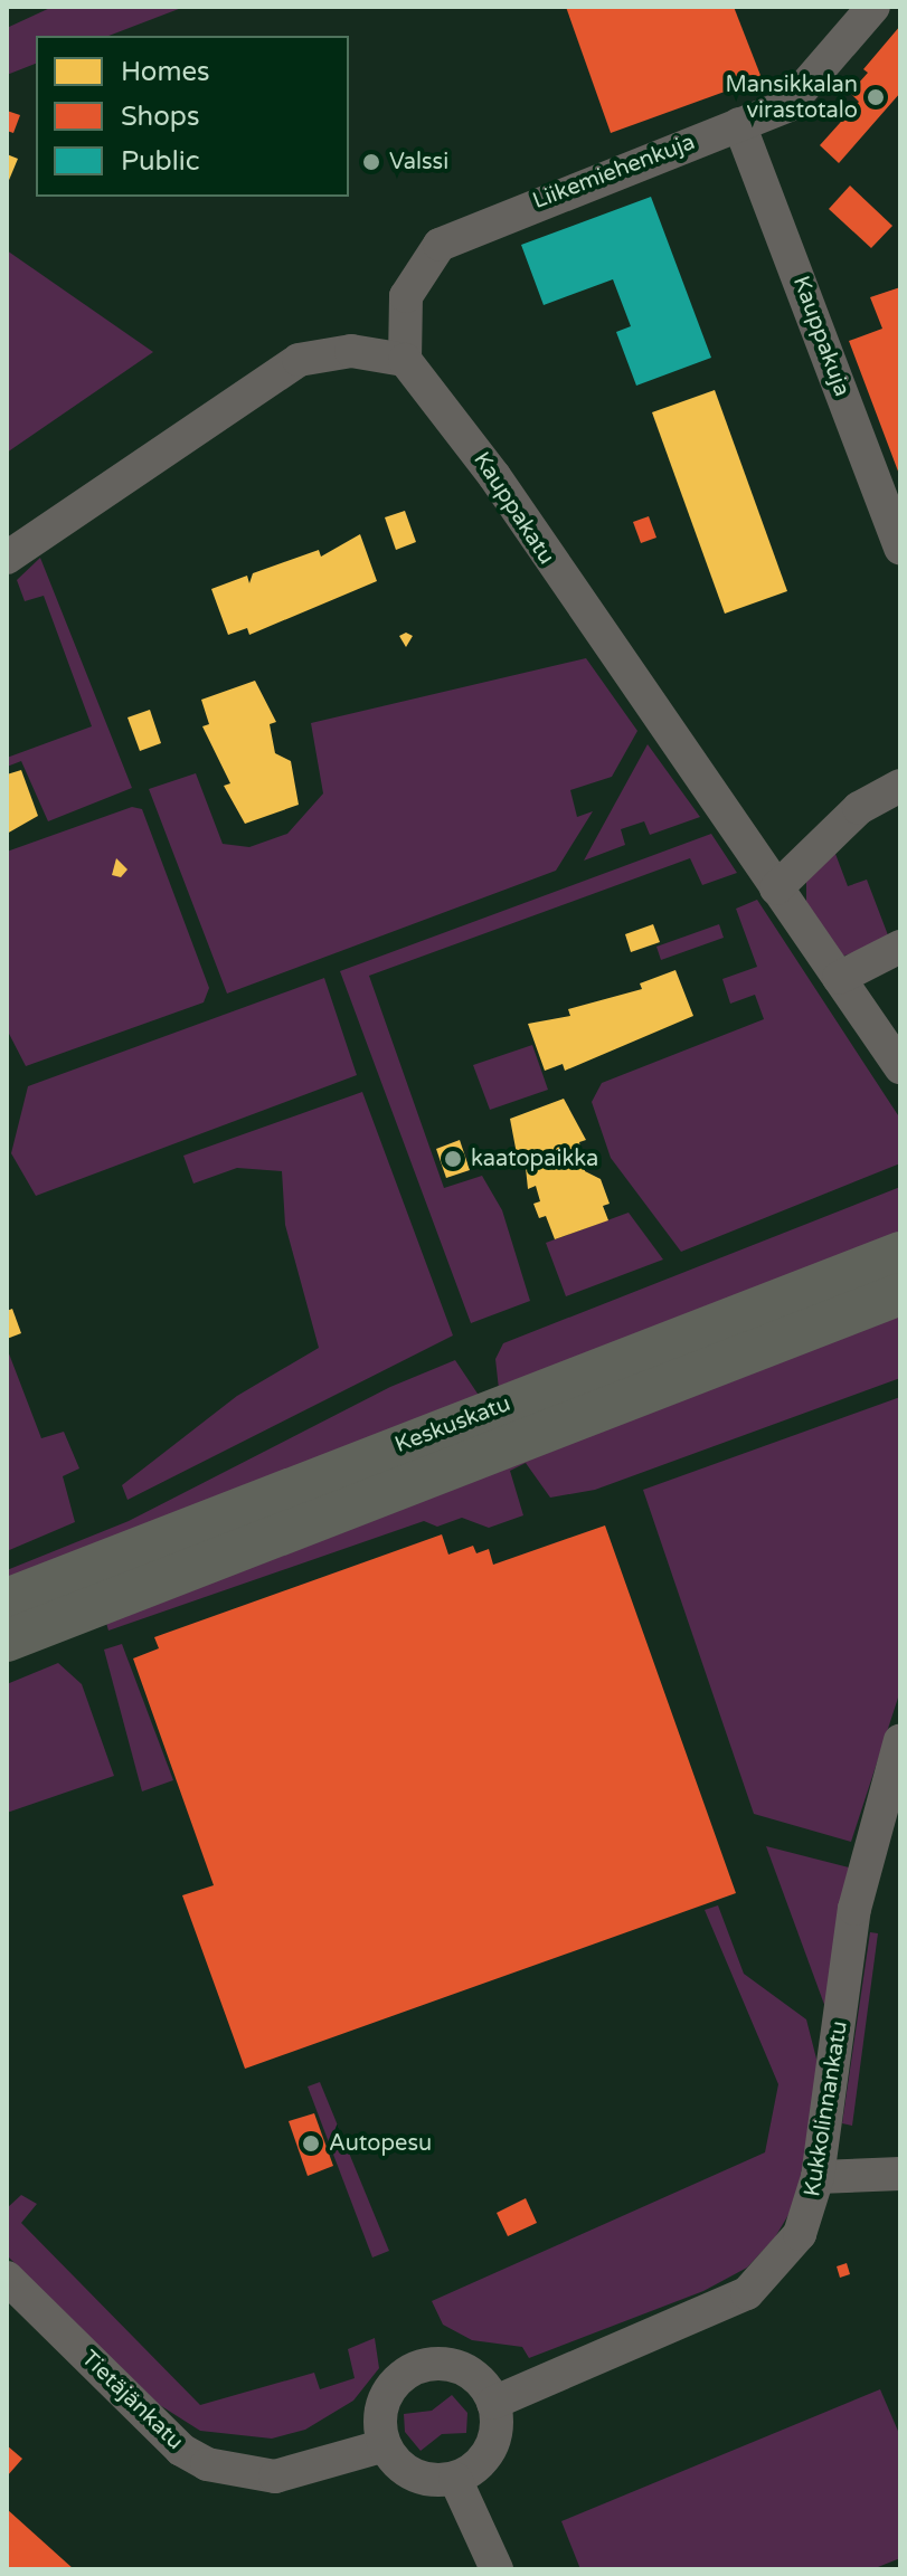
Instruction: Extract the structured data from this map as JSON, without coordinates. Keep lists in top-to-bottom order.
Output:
{
  "streets": {
    "main road": ["Keskuskatu"],
    "street": [
      "Liikemiehenkuja",
      "Kauppakuja",
      "Kauppakatu",
      "Kukkolinnankatu",
      "Tietäjänkatu"
    ]
  },
  "crossings": [
    ["Liikemiehenkuja", "Kauppakuja"],
    ["Liikemiehenkuja", "Kauppakatu"],
    ["Kukkolinnankatu", "Tietäjänkatu"]
  ],
  "places": [
    "Mansikkalan virastotalo",
    "Valssi",
    "kaatopaikka",
    "Autopesu"
  ],
  "legend": ["Homes", "Shops", "Public"]
}
